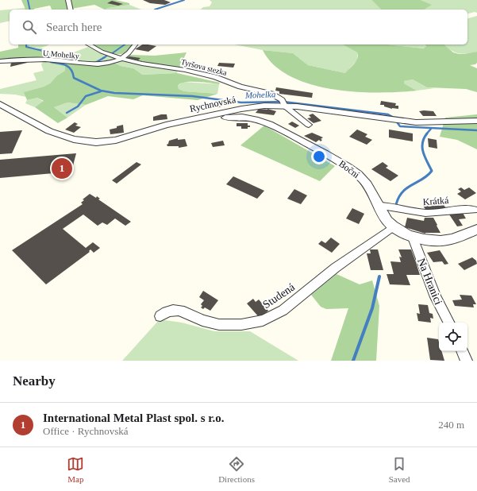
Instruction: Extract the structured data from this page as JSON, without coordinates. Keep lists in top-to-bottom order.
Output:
{
  "streets": {
    "street": [
      "U Mohelky",
      "Tyršova stezka",
      "Rychnovská",
      "Boční",
      "Krátká",
      "Na Hranici",
      "Studená"
    ]
  },
  "crossings": [
    ["U Mohelky", "Tyršova stezka"],
    ["Tyršova stezka", "Rychnovská"],
    ["Rychnovská", "Boční"],
    ["Boční", "Krátká"],
    ["Boční", "Na Hranici"],
    ["Boční", "Studená"]
  ],
  "water": ["Mohelka"],
  "page": {
    "search": "Search here",
    "pins": "1",
    "heading": "Nearby",
    "list": [
      {
        "mark": "1",
        "name": "International Metal Plast spol. s r.o.",
        "note": "Office · Rychnovská",
        "value": "240 m"
      }
    ],
    "nav": ["Map", "Directions", "Saved"]
  }
}
